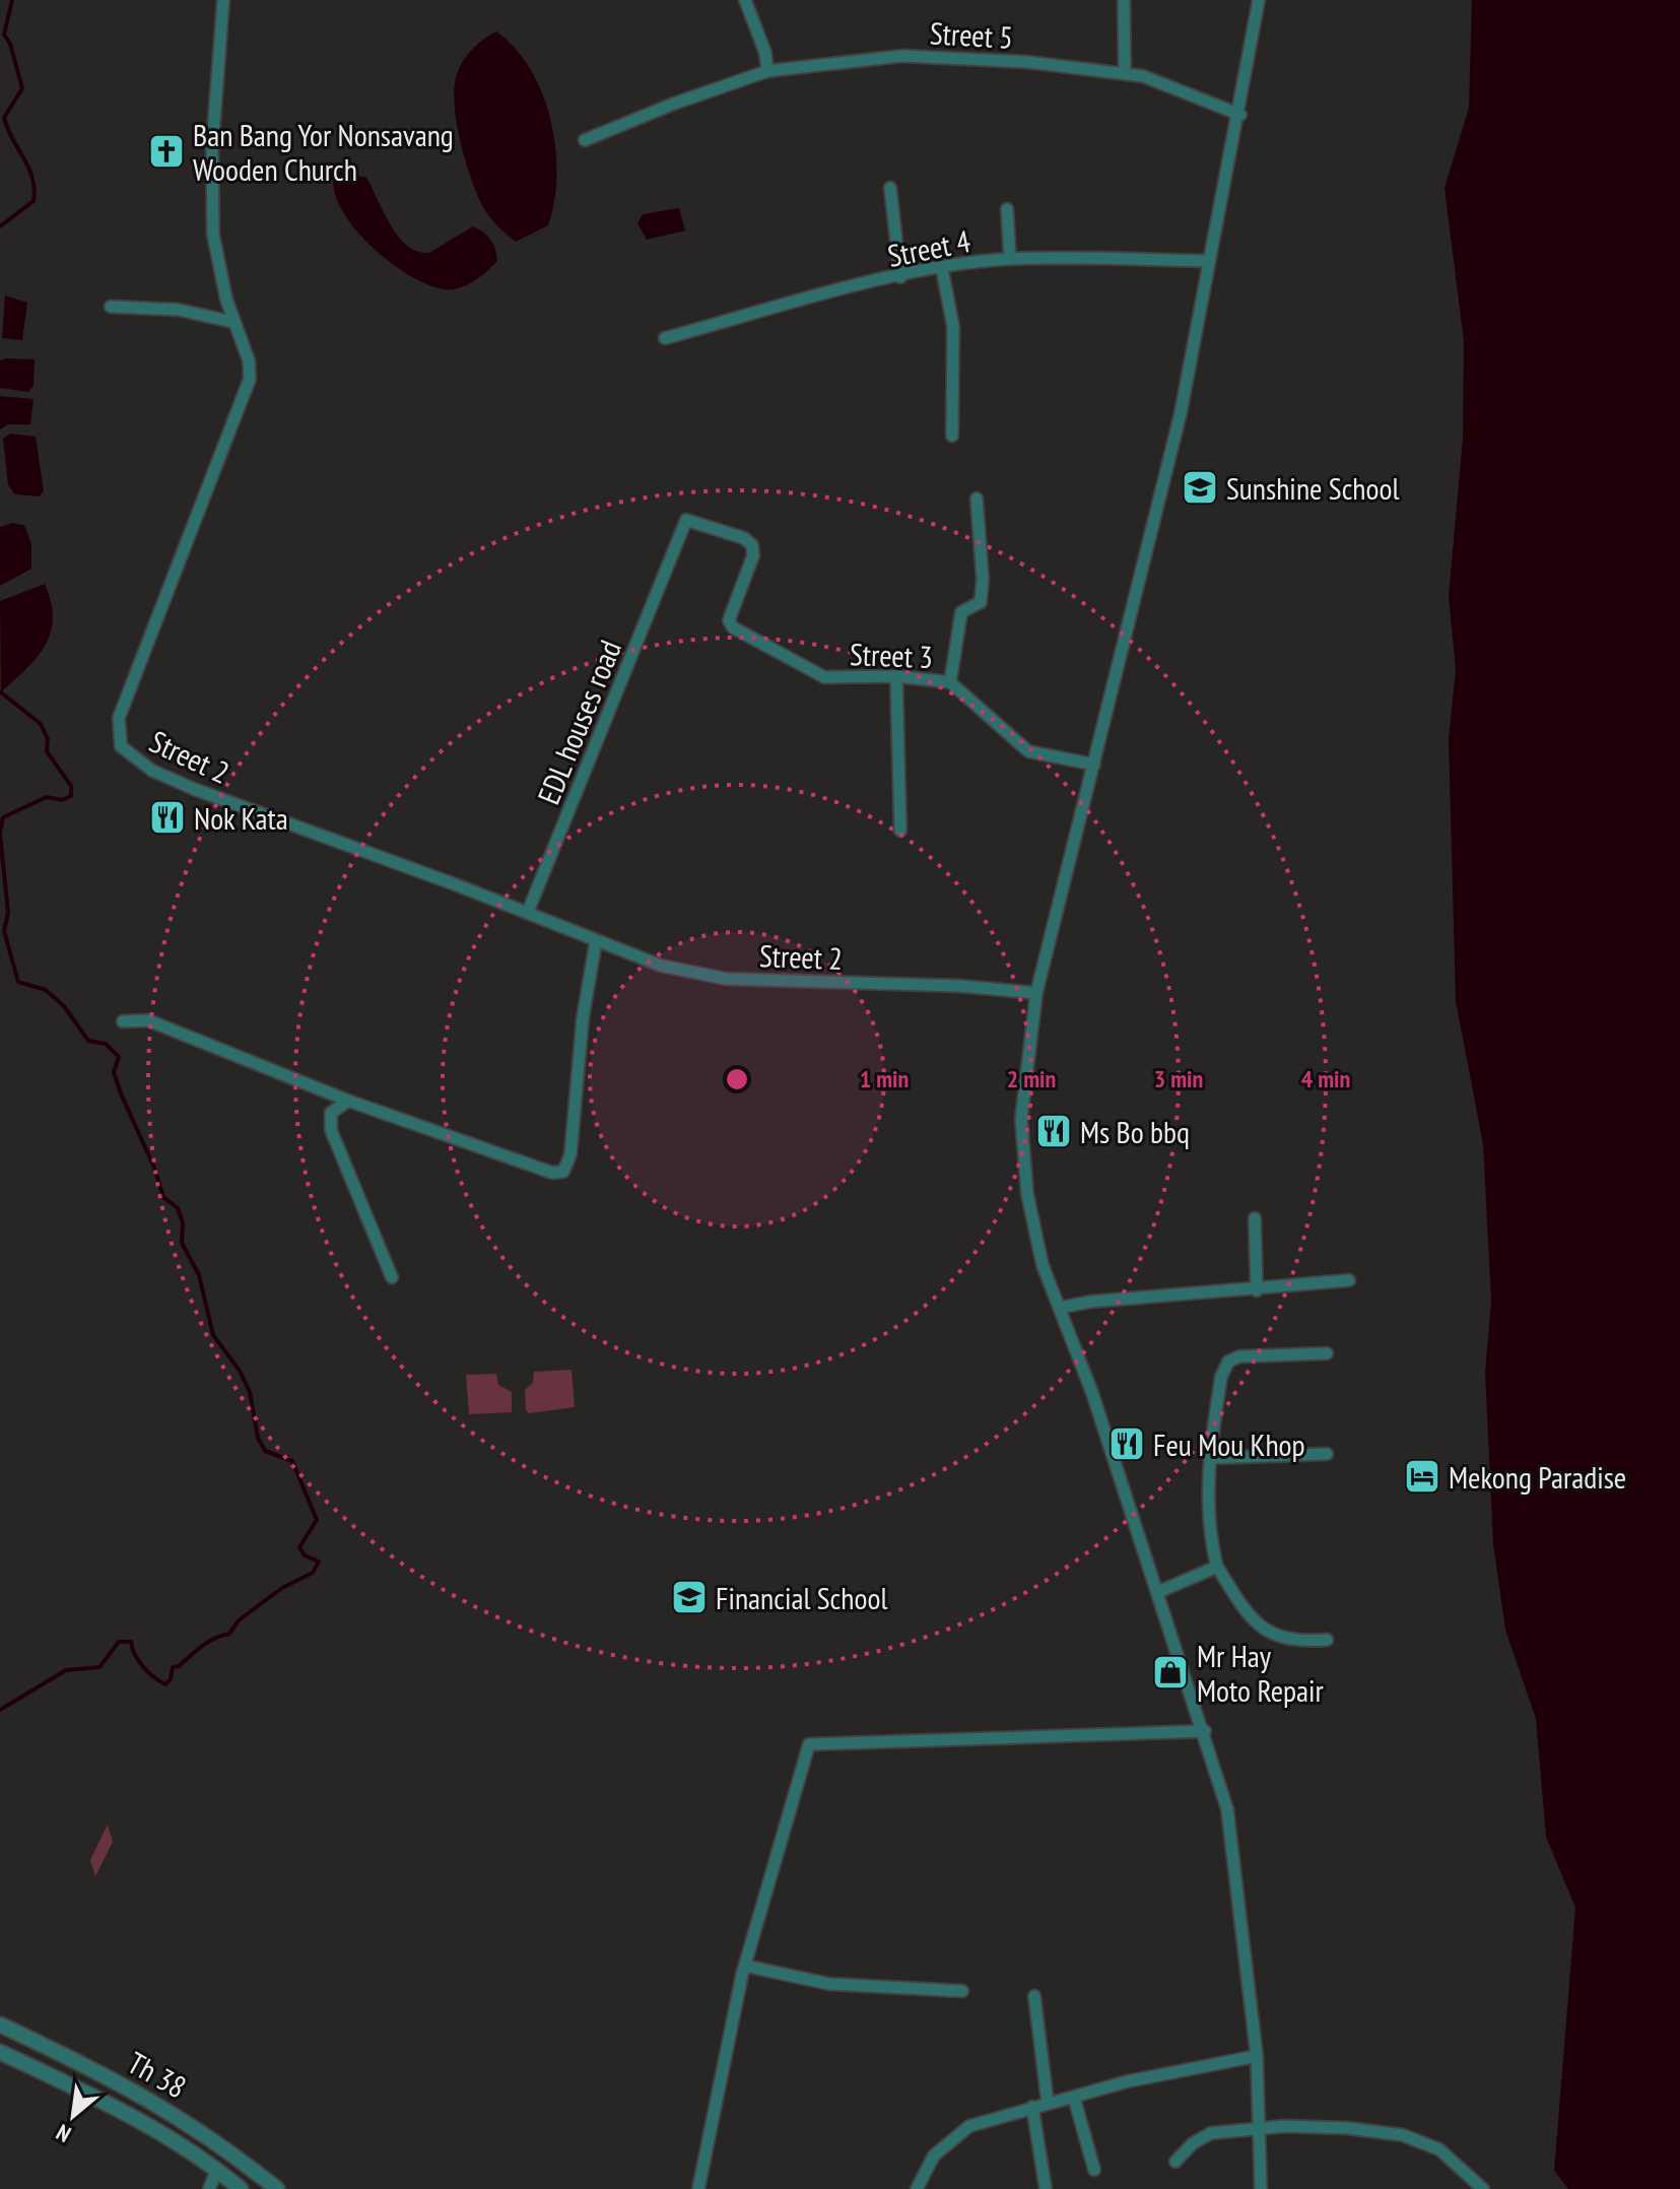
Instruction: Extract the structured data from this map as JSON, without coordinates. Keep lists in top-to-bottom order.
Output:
{
  "streets": {
    "street": [
      "Street 5",
      "Street 4",
      "Street 3",
      "EDL houses road",
      "Street 2",
      "Th 38"
    ]
  },
  "crossings": [
    ["Street 3", "EDL houses road"],
    ["EDL houses road", "Street 2"]
  ],
  "places": {
    "church": ["Ban Bang Yor Nonsavang Wooden Church"],
    "school or university": ["Sunshine School", "Financial School"],
    "restaurant": ["Nok Kata", "Ms Bo bbq", "Feu Mou Khop"],
    "hotel": ["Mekong Paradise"],
    "shop": ["Mr Hay Moto Repair"]
  },
  "north": "bottom left",
  "rings": [
    "1 min",
    "2 min",
    "3 min",
    "4 min"
  ]
}
